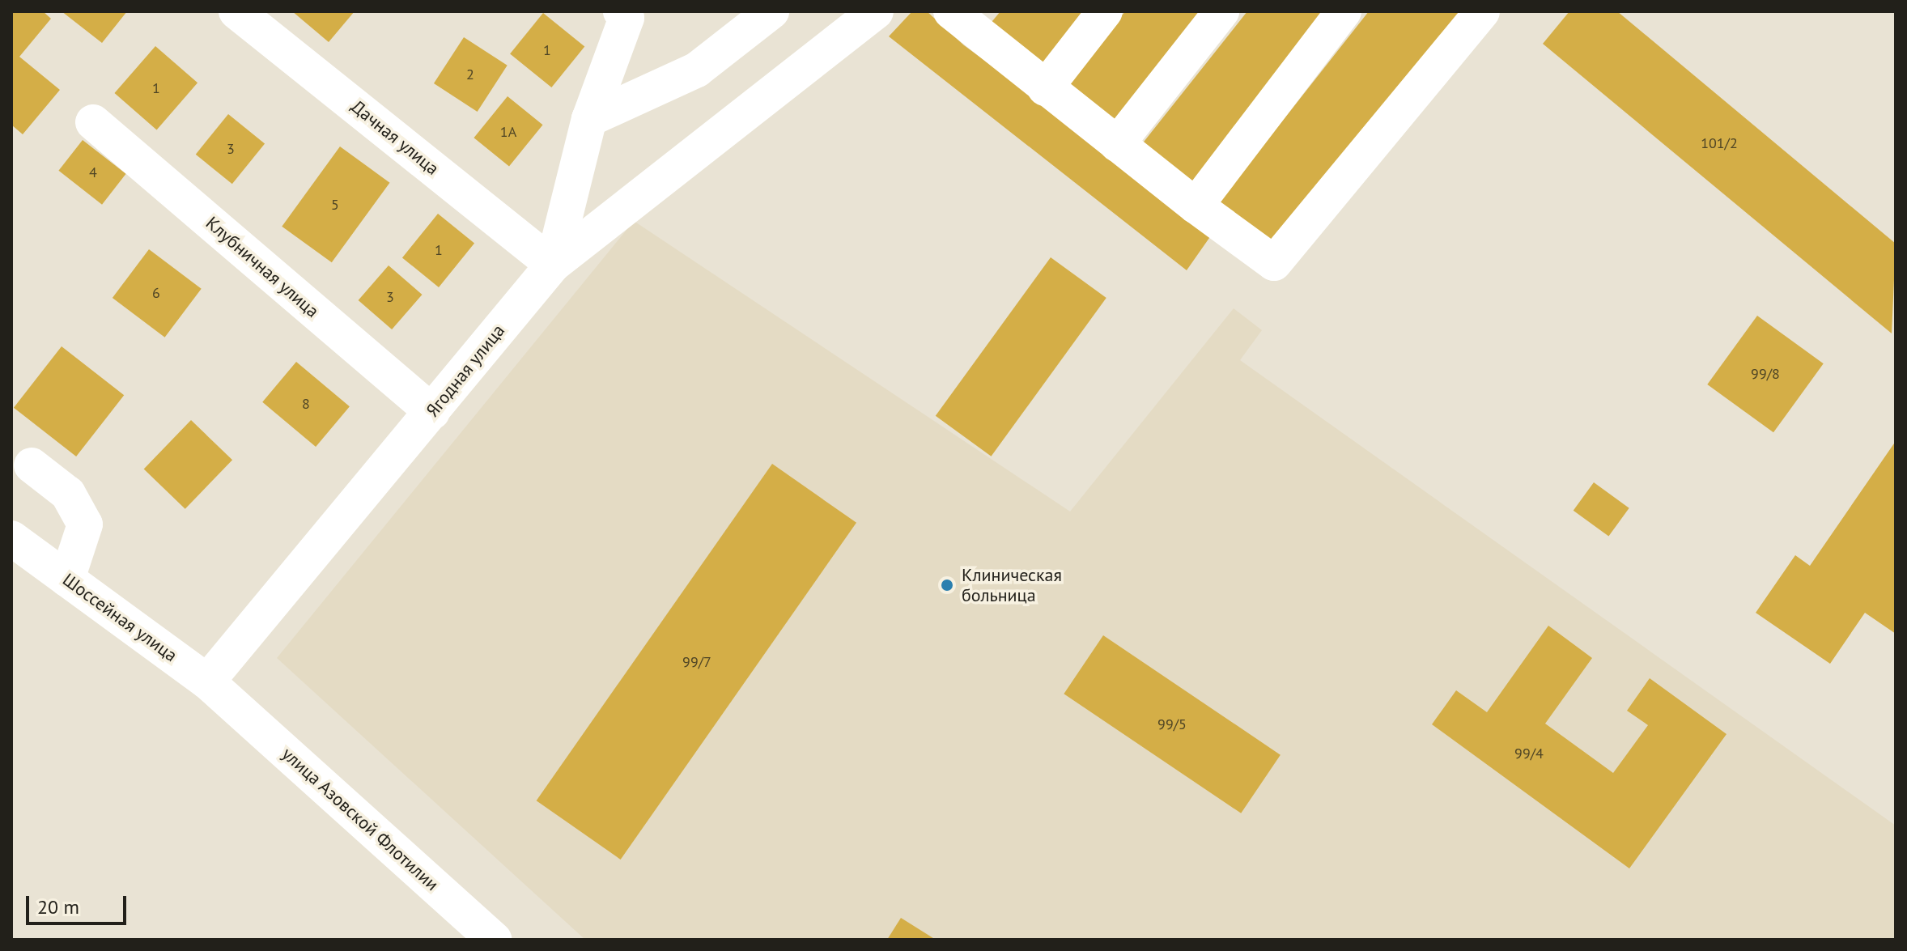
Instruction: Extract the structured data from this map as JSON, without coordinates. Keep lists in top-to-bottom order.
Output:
{
  "streets": {
    "street": [
      "Дачная улица",
      "Клубничная улица",
      "Ягодная улица",
      "Шоссейная улица",
      "улица Азовской Флотилии"
    ]
  },
  "crossings": [
    ["Дачная улица", "Ягодная улица"],
    ["Клубничная улица", "Ягодная улица"],
    ["Ягодная улица", "Шоссейная улица"],
    ["Ягодная улица", "улица Азовской Флотилии"],
    ["Шоссейная улица", "улица Азовской Флотилии"]
  ],
  "places": ["Клиническая больница"],
  "house_numbers": [
    "1",
    "2",
    "1",
    "1А",
    "101/2",
    "3",
    "4",
    "5",
    "1",
    "6",
    "3",
    "99/8",
    "8",
    "99/7",
    "99/5",
    "99/4"
  ],
  "scale_bar": "20 m"
}
